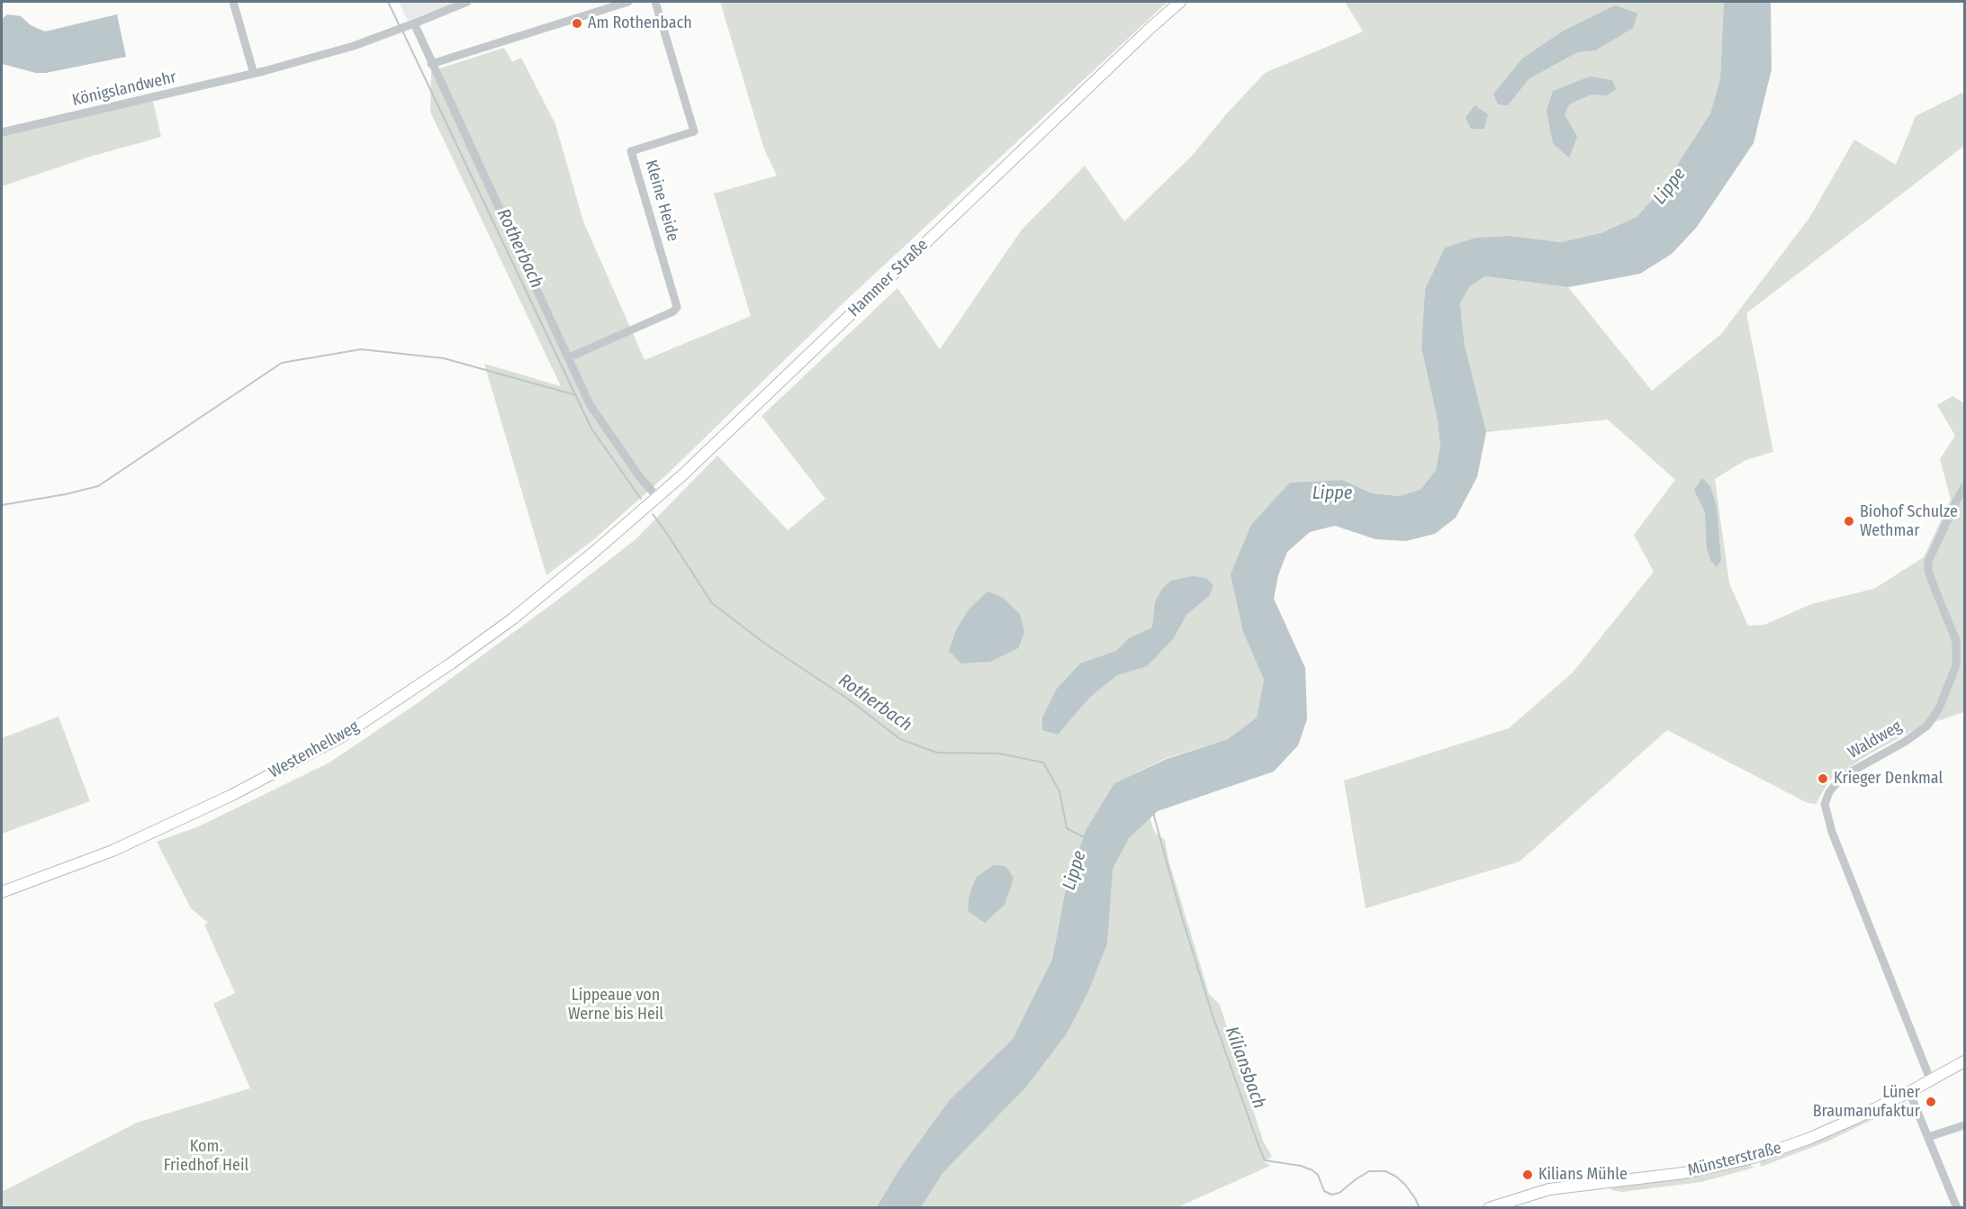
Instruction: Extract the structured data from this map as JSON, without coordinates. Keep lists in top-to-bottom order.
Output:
{
  "streets": {
    "main road": ["Hammer Straße", "Westenhellweg", "Münsterstraße"],
    "street": ["Königslandwehr", "Kleine Heide", "Waldweg"]
  },
  "crossings": [
    ["Hammer Straße", "Westenhellweg"],
    ["Waldweg", "Münsterstraße"]
  ],
  "water": ["Lippe", "Rotherbach", "Kiliansbach"],
  "parks": ["Lippeaue von Werne bis Heil", "Kom. Friedhof Heil"],
  "places": [
    "Am Rothenbach",
    "Biohof Schulze Wethmar",
    "Krieger Denkmal",
    "Lüner Braumanufaktur",
    "Kilians Mühle"
  ]
}
